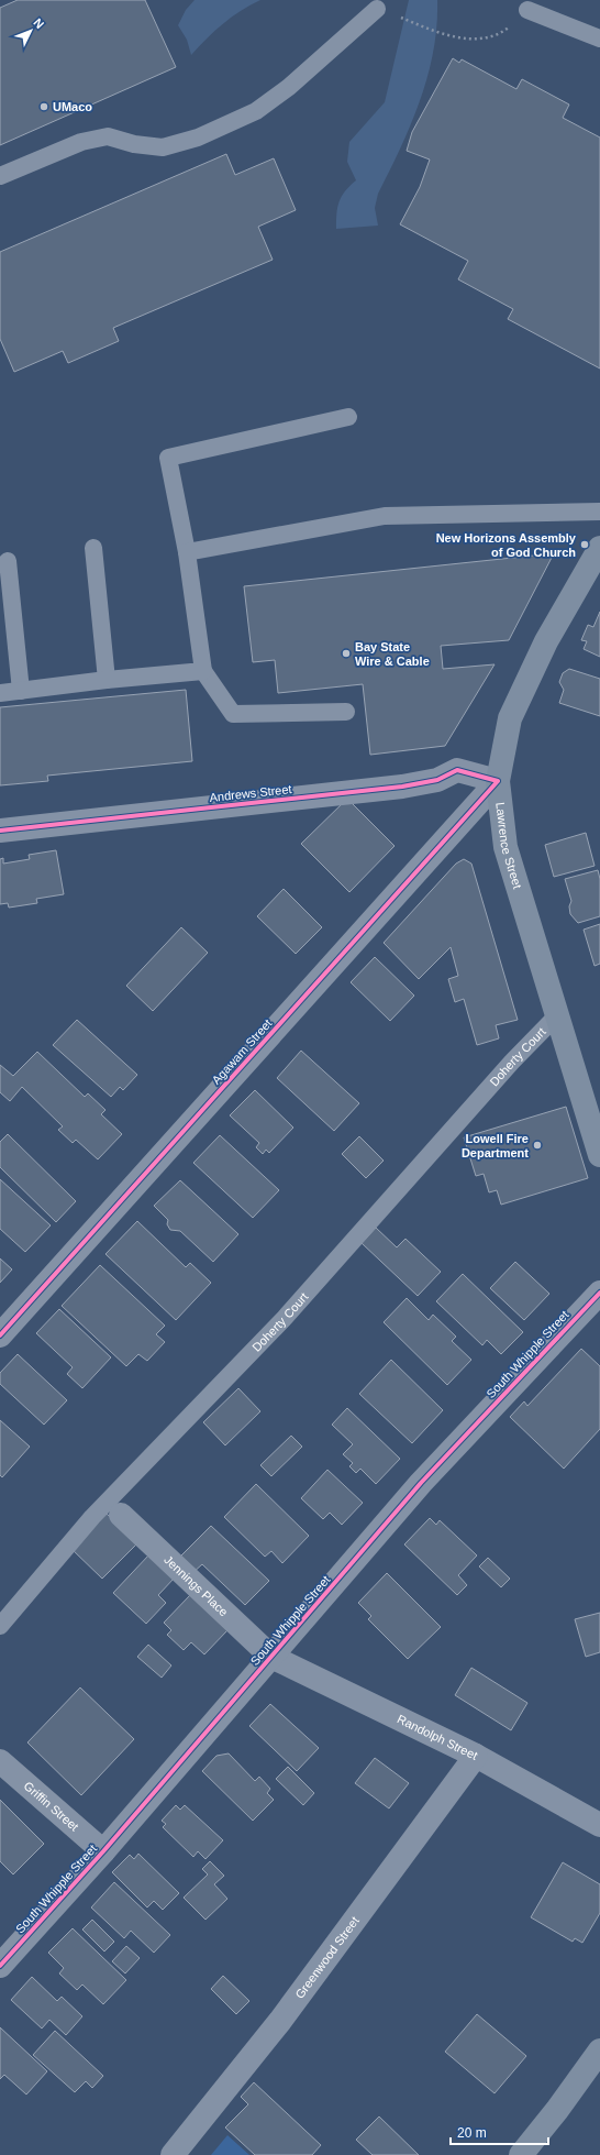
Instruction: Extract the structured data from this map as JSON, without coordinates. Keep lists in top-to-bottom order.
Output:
{
  "streets": {
    "main road": ["Lawrence Street"],
    "street": [
      "Andrews Street",
      "Agawam Street",
      "South Whipple Street",
      "Jennings Place",
      "Randolph Street",
      "Griffin Street",
      "Greenwood Street"
    ],
    "lane": ["Doherty Court"]
  },
  "crossings": [
    ["Andrews Street", "Lawrence Street"],
    ["Andrews Street", "Agawam Street"],
    ["Lawrence Street", "Agawam Street"],
    ["Lawrence Street", "Doherty Court"],
    ["South Whipple Street", "Jennings Place"],
    ["South Whipple Street", "Randolph Street"],
    ["South Whipple Street", "Griffin Street"],
    ["Jennings Place", "Randolph Street"],
    ["Randolph Street", "Greenwood Street"]
  ],
  "places": [
    "UMaco",
    "New Horizons Assembly of God Church",
    "Bay State Wire & Cable",
    "Lowell Fire Department"
  ],
  "scale_bar": "20 m",
  "north": "top right"
}
